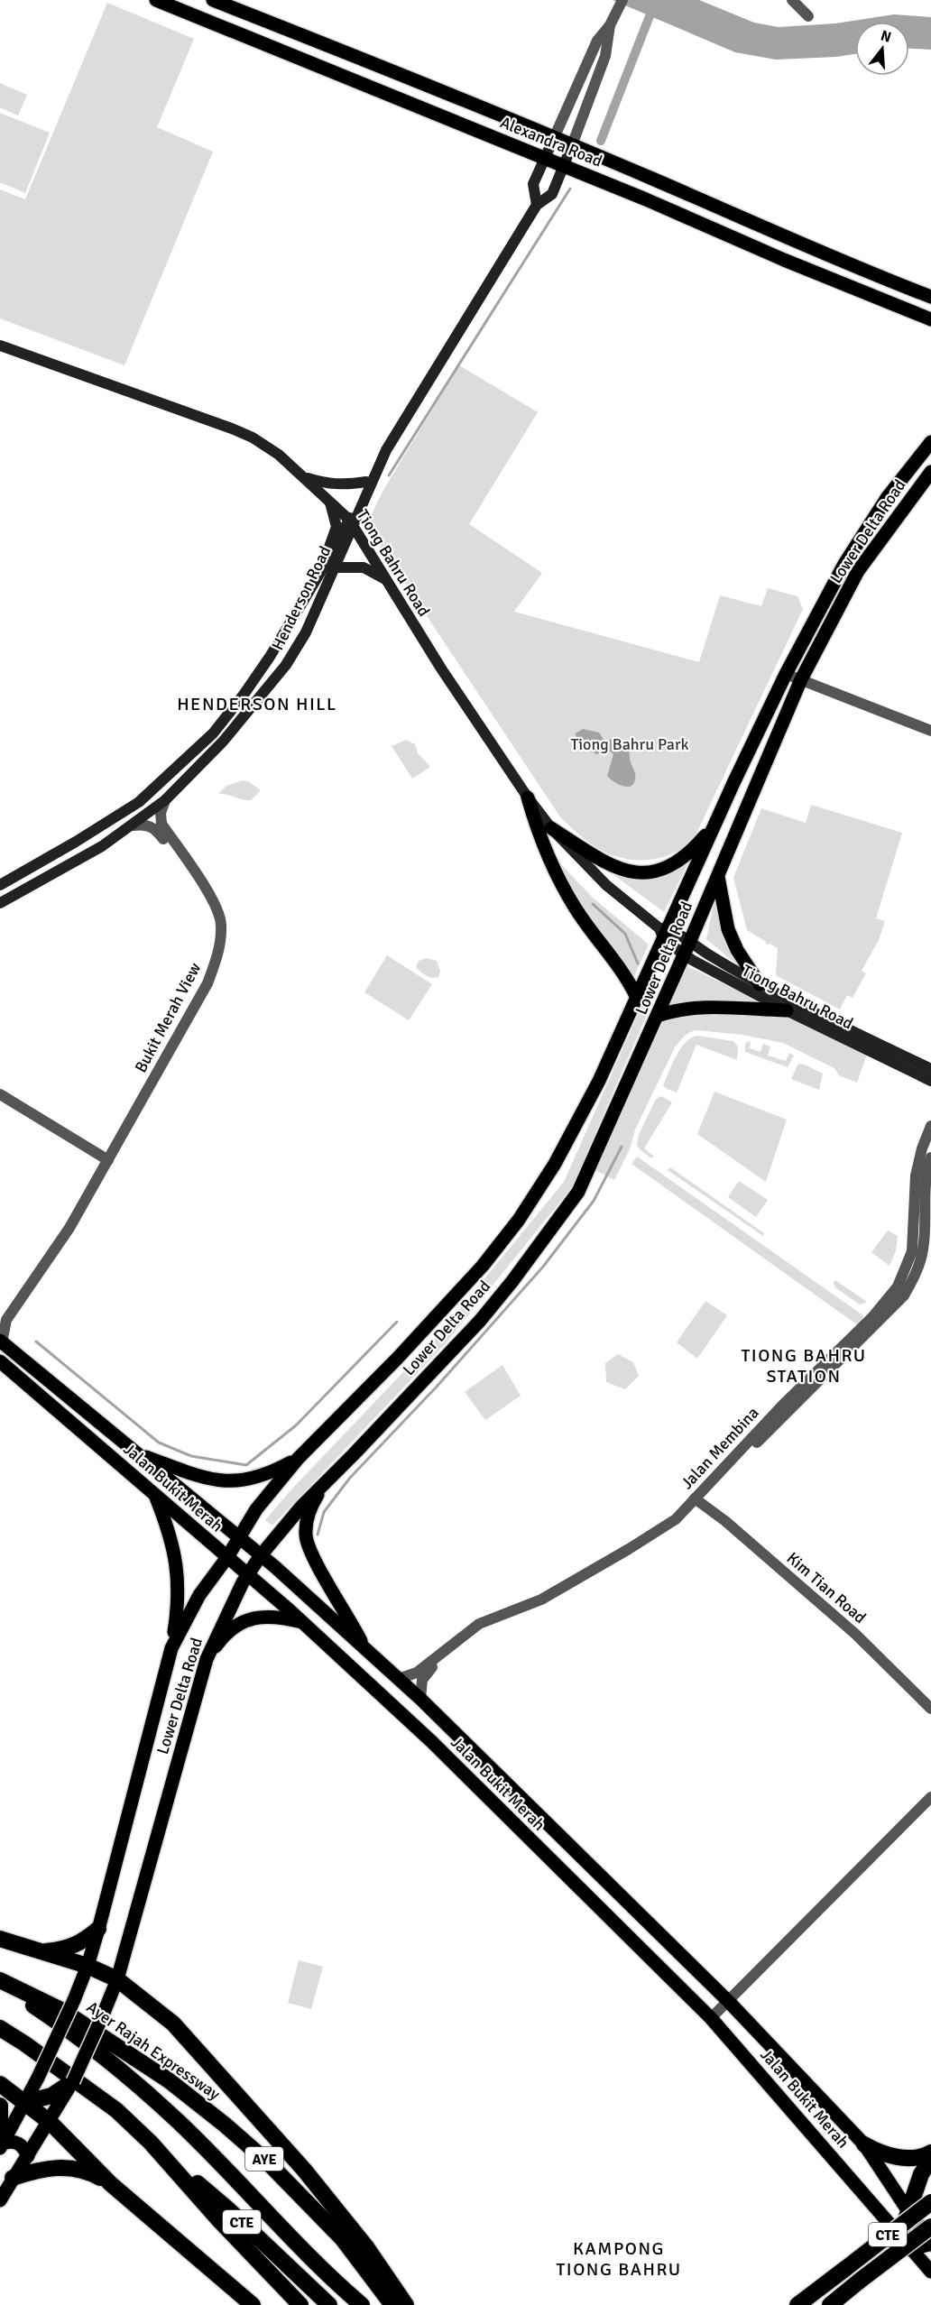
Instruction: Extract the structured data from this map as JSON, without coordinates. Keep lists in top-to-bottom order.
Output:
{
  "streets": {
    "highway": ["Ayer Rajah Expressway", "AYE", "CTE"],
    "main road": [
      "Alexandra Road",
      "Lower Delta Road",
      "Tiong Bahru Road",
      "Henderson Road",
      "Jalan Bukit Merah"
    ],
    "street": ["Bukit Merah View", "Jalan Membina", "Kim Tian Road"]
  },
  "crossings": [
    ["Alexandra Road", "Henderson Road"],
    ["Lower Delta Road", "Tiong Bahru Road"],
    ["Lower Delta Road", "Jalan Bukit Merah"],
    ["Lower Delta Road", "AYE"],
    ["Tiong Bahru Road", "Henderson Road"],
    ["Henderson Road", "Bukit Merah View"],
    ["Bukit Merah View", "Jalan Bukit Merah"],
    ["Jalan Membina", "Jalan Bukit Merah"],
    ["Jalan Membina", "Kim Tian Road"]
  ],
  "districts": ["HENDERSON HILL", "TIONG BAHRU STATION", "KAMPONG TIONG BAHRU"],
  "parks": ["Tiong Bahru Park"],
  "north": "top"
}
